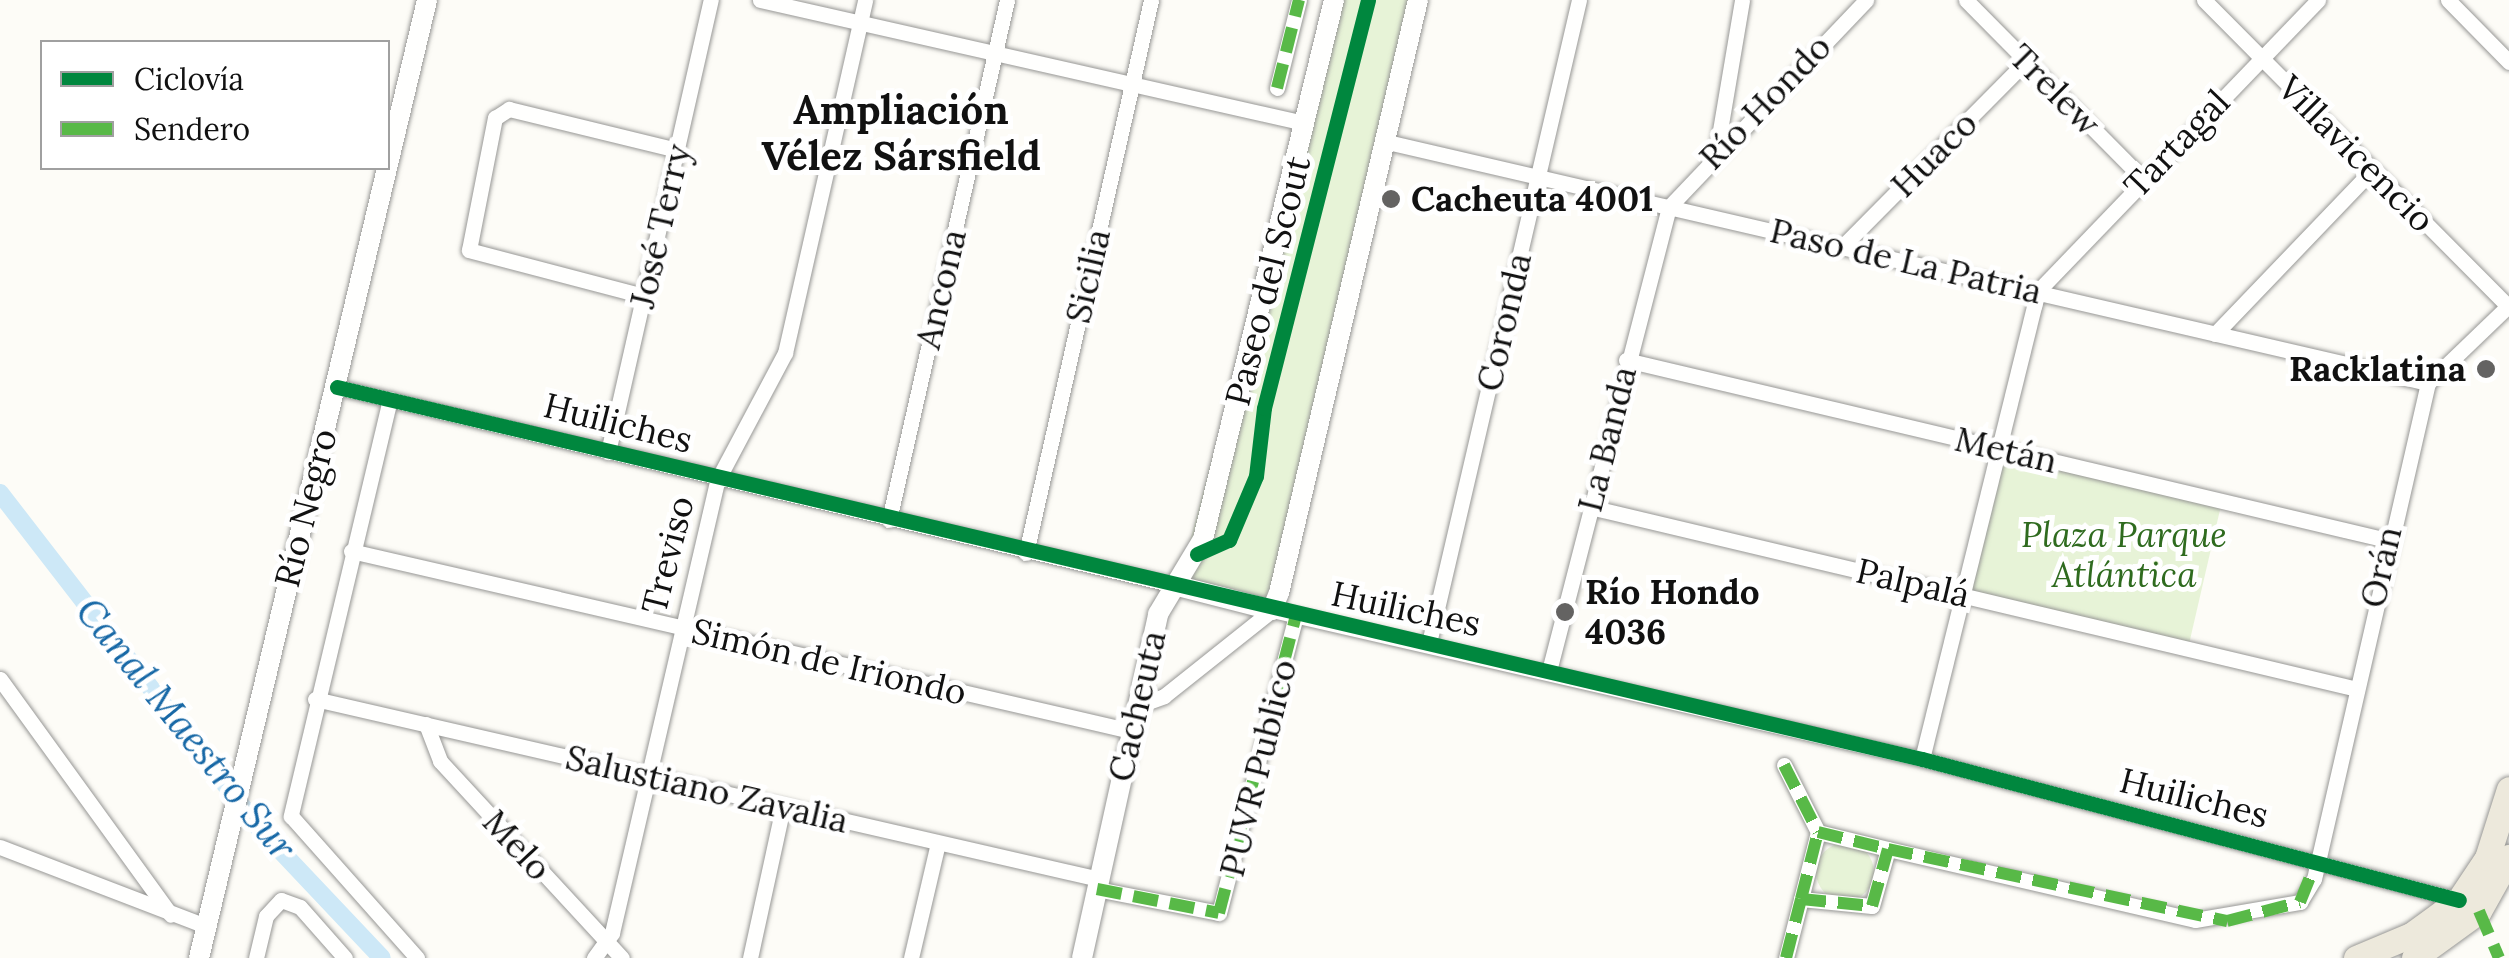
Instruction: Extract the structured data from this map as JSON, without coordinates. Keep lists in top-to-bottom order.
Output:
{
  "streets": {
    "street": [
      "Trelew",
      "Río Hondo",
      "Tartagal",
      "Huaco",
      "Villavicencio",
      "José Terry",
      "Paso de La Patria",
      "Sicilia",
      "Ancona",
      "Coronda",
      "Huiliches",
      "La Banda",
      "Metán",
      "Río Negro",
      "Treviso",
      "Orán",
      "Palpalá",
      "Simón de Iriondo",
      "Cacheuta",
      "PUVR Publico",
      "Salustiano Zavalia",
      "Melo"
    ],
    "cycle path": ["Paseo del Scout"]
  },
  "crossings": [
    ["Trelew", "Tartagal"],
    ["Trelew", "Huaco"],
    ["Río Hondo", "Paso de La Patria"],
    ["Río Hondo", "La Banda"],
    ["Tartagal", "Villavicencio"],
    ["Tartagal", "Paso de La Patria"],
    ["Huaco", "Paso de La Patria"],
    ["José Terry", "Huiliches"],
    ["Paso de La Patria", "Coronda"],
    ["Paso de La Patria", "La Banda"],
    ["Paso de La Patria", "Orán"],
    ["Sicilia", "Huiliches"],
    ["Ancona", "Huiliches"],
    ["Coronda", "Huiliches"],
    ["Huiliches", "La Banda"],
    ["Huiliches", "Río Negro"],
    ["Huiliches", "Treviso"],
    ["Huiliches", "Orán"],
    ["Huiliches", "Cacheuta"],
    ["Huiliches", "PUVR Publico"],
    ["La Banda", "Metán"],
    ["La Banda", "Palpalá"],
    ["Metán", "Orán"],
    ["Río Negro", "Simón de Iriondo"],
    ["Río Negro", "Salustiano Zavalia"],
    ["Treviso", "Simón de Iriondo"],
    ["Treviso", "Salustiano Zavalia"],
    ["Treviso", "Melo"],
    ["Orán", "Palpalá"],
    ["Simón de Iriondo", "Cacheuta"],
    ["Cacheuta", "PUVR Publico"],
    ["Cacheuta", "Salustiano Zavalia"],
    ["PUVR Publico", "Salustiano Zavalia"],
    ["Salustiano Zavalia", "Melo"]
  ],
  "districts": ["Ampliación Vélez Sársfield"],
  "water": ["Canal Maestro Sur"],
  "parks": ["Plaza Parque Atlántica"],
  "places": ["Cacheuta 4001", "Racklatina", "Río Hondo 4036"],
  "legend": ["Ciclovía", "Sendero"]
}
